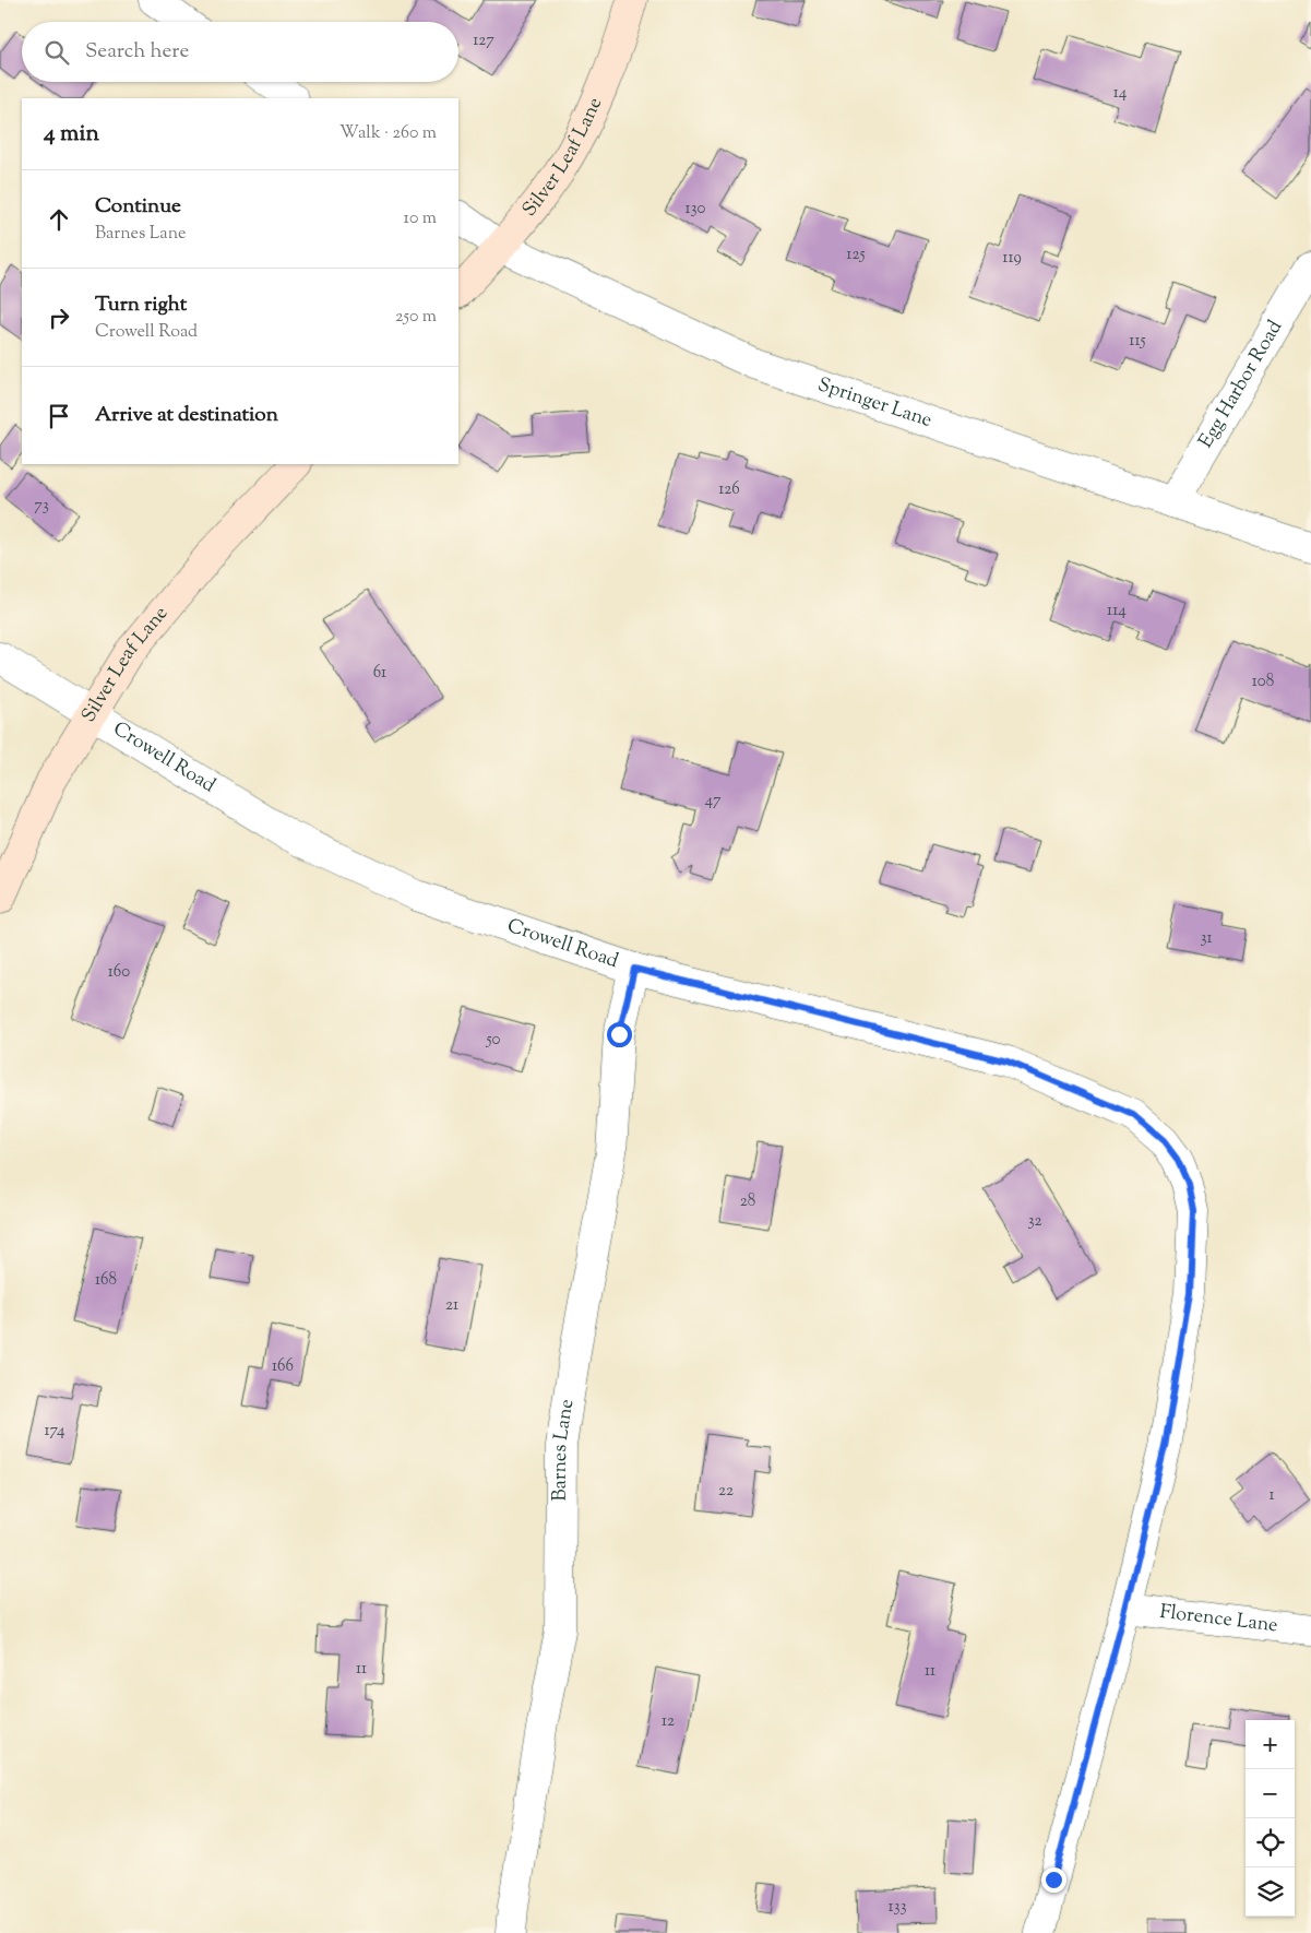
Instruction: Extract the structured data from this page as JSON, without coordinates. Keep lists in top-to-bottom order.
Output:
{
  "streets": {
    "street": [
      "Silver Leaf Lane",
      "Egg Harbor Road",
      "Springer Lane",
      "Crowell Road",
      "Barnes Lane",
      "Florence Lane"
    ]
  },
  "crossings": [
    ["Silver Leaf Lane", "Springer Lane"],
    ["Silver Leaf Lane", "Crowell Road"],
    ["Egg Harbor Road", "Springer Lane"],
    ["Crowell Road", "Barnes Lane"],
    ["Crowell Road", "Florence Lane"]
  ],
  "house_numbers": [
    "127",
    "14",
    "130",
    "125",
    "119",
    "115",
    "126",
    "73",
    "114",
    "61",
    "108",
    "47",
    "31",
    "160",
    "50",
    "28",
    "32",
    "168",
    "21",
    "166",
    "174",
    "22",
    "1",
    "11",
    "11",
    "12",
    "133"
  ],
  "page": {
    "search": "Search here",
    "heading": ["4 min", "Walk · 260 m"],
    "list": [
      ["Continue", "Barnes Lane", "10 m"],
      ["Turn right", "Crowell Road", "250 m"],
      "Arrive at destination"
    ],
    "map_buttons": ["+", "−"]
  }
}
